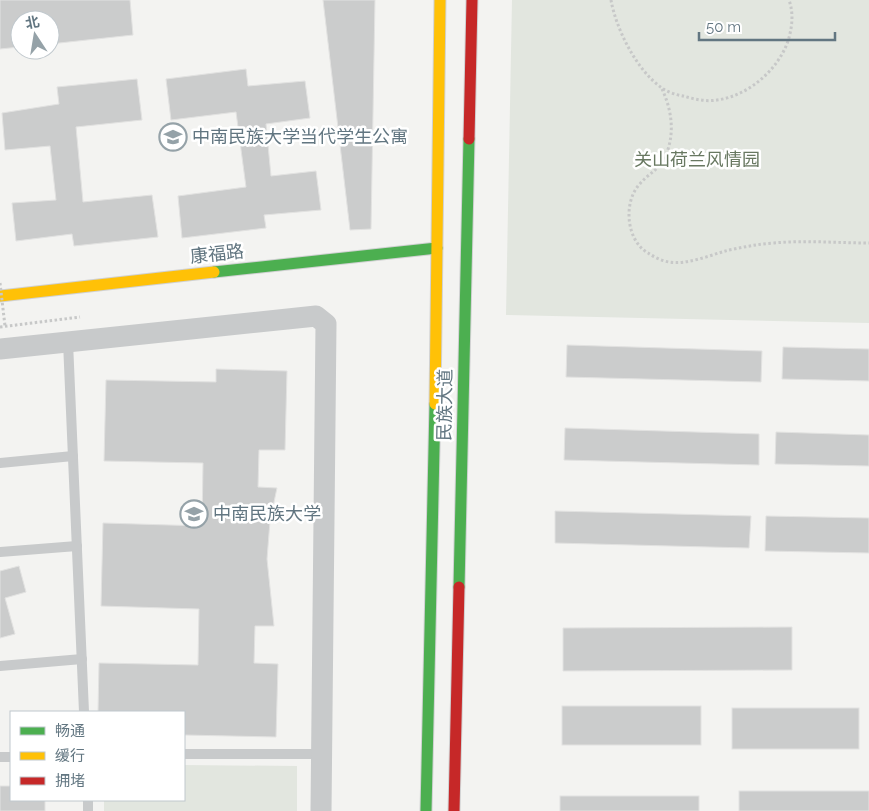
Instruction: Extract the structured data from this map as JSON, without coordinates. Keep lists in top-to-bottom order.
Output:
{
  "streets": {
    "main road": ["康福路", "民族大道"]
  },
  "crossings": [
    ["康福路", "民族大道"]
  ],
  "parks": ["关山荷兰风情园"],
  "places": {
    "school or university": ["中南民族大学当代学生公寓", "中南民族大学"]
  },
  "legend": ["畅通", "缓行", "拥堵"],
  "scale_bar": "50 m",
  "north": "top"
}
